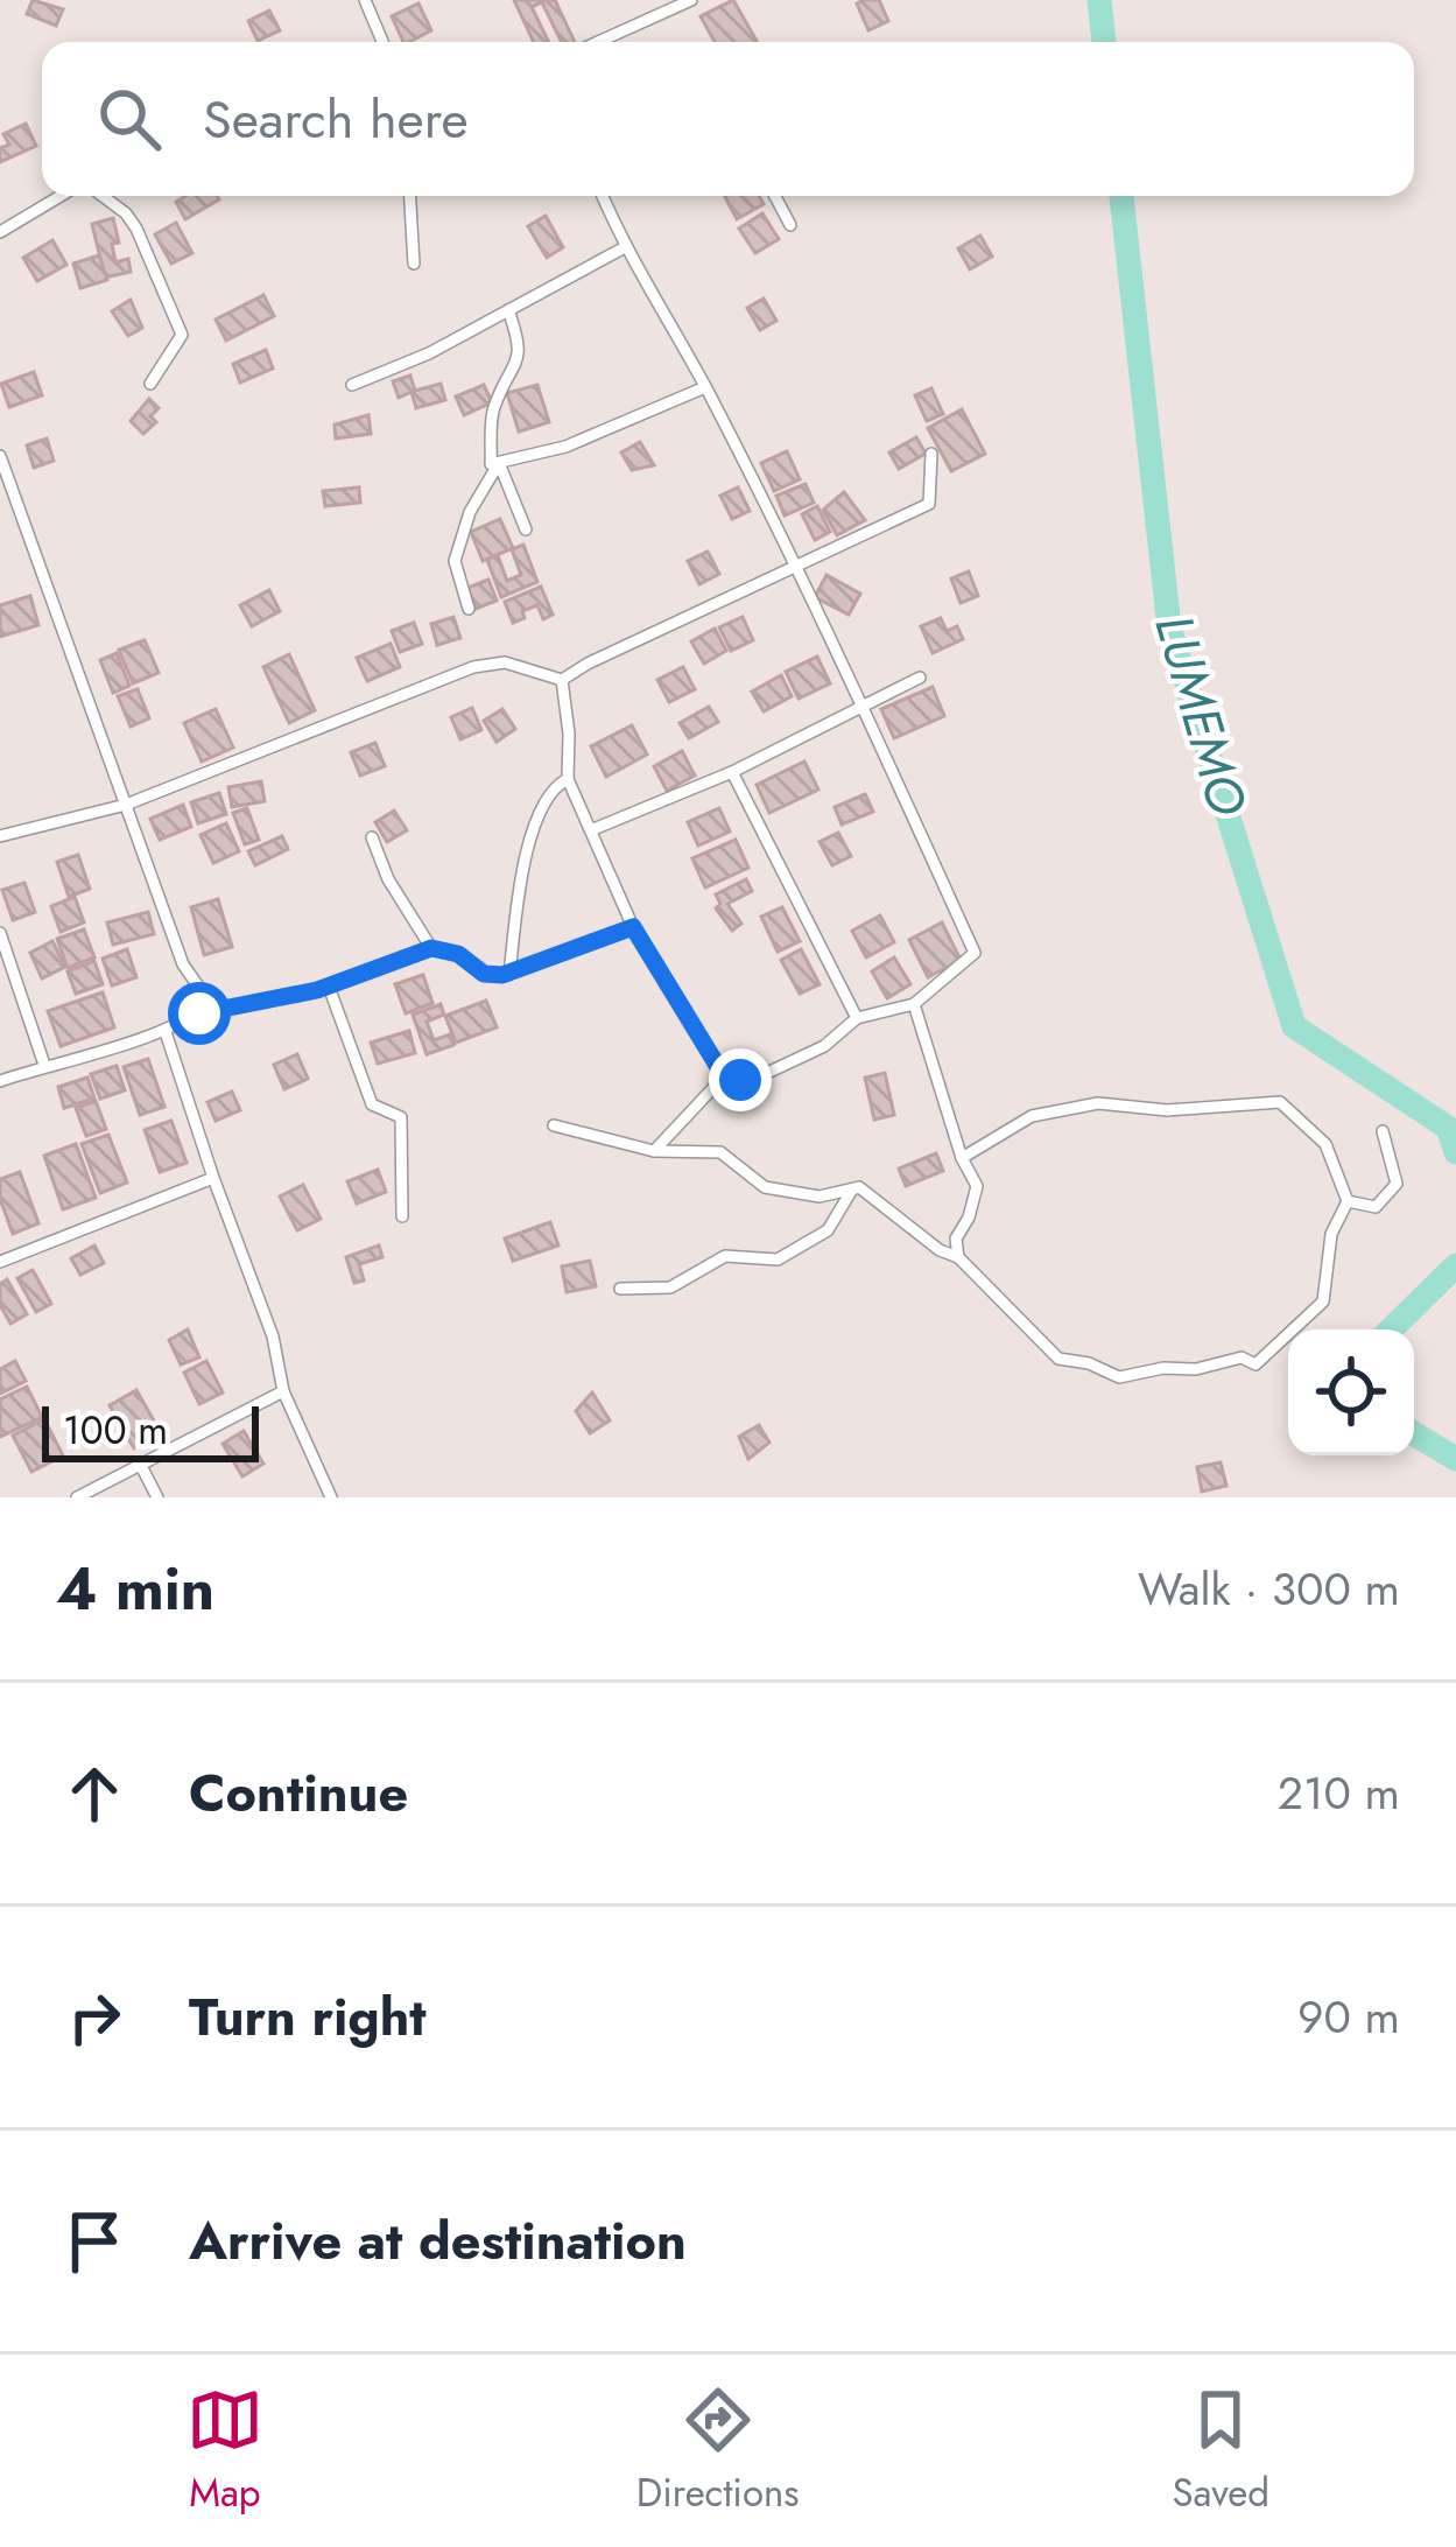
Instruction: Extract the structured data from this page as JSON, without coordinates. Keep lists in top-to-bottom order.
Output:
{
  "water": ["LUMEMO"],
  "scale_bar": "100 m",
  "page": {
    "search": "Search here",
    "scale": "100 m",
    "heading": ["4 min", "Walk · 300 m"],
    "list": [
      ["Continue", "210 m"],
      ["Turn right", "90 m"],
      "Arrive at destination"
    ],
    "nav": ["Map", "Directions", "Saved"]
  }
}
